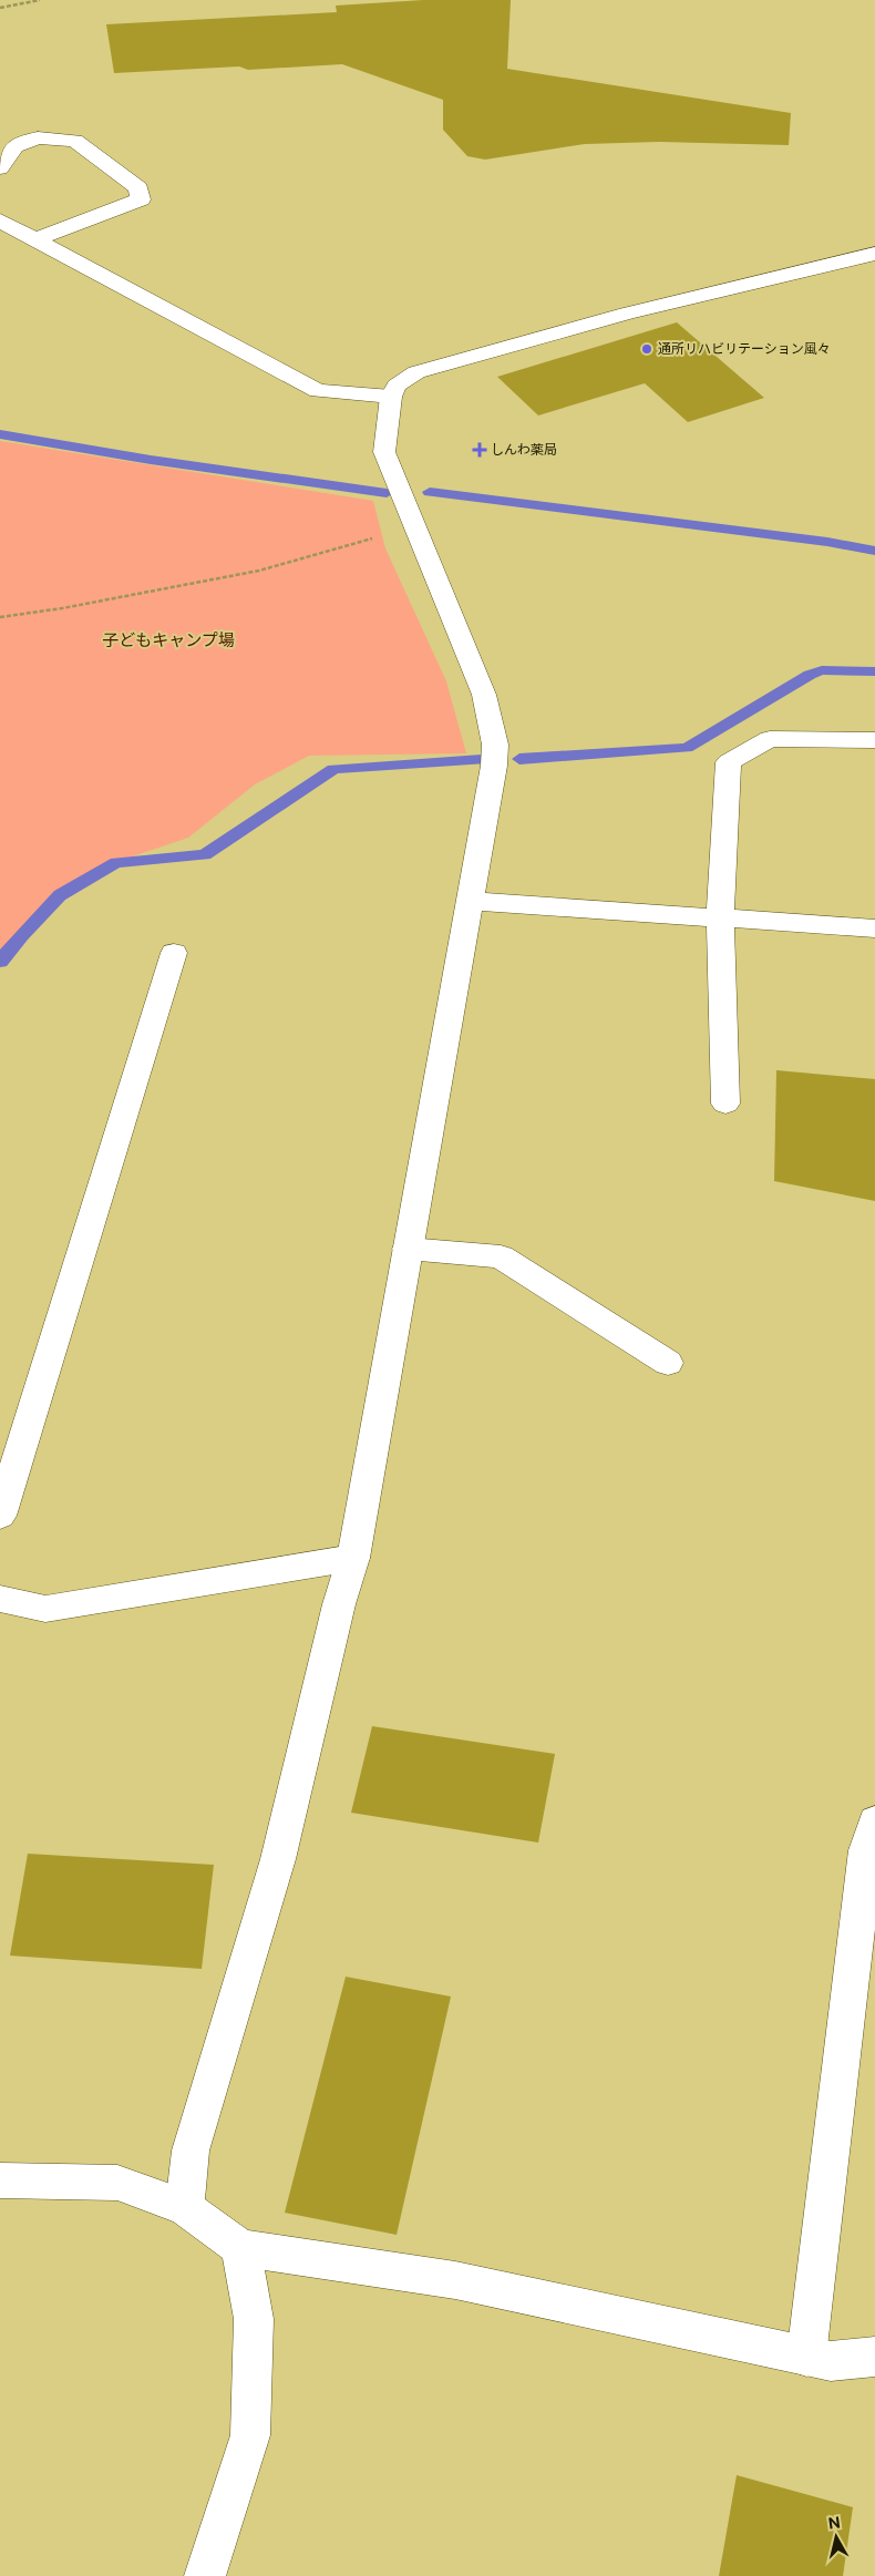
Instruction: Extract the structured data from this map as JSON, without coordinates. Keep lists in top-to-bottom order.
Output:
{
  "parks": ["子どもキャンプ場"],
  "places": {
    "other": ["通所リハビリテーション風々"],
    "health": ["しんわ薬局"]
  },
  "north": "top"
}
